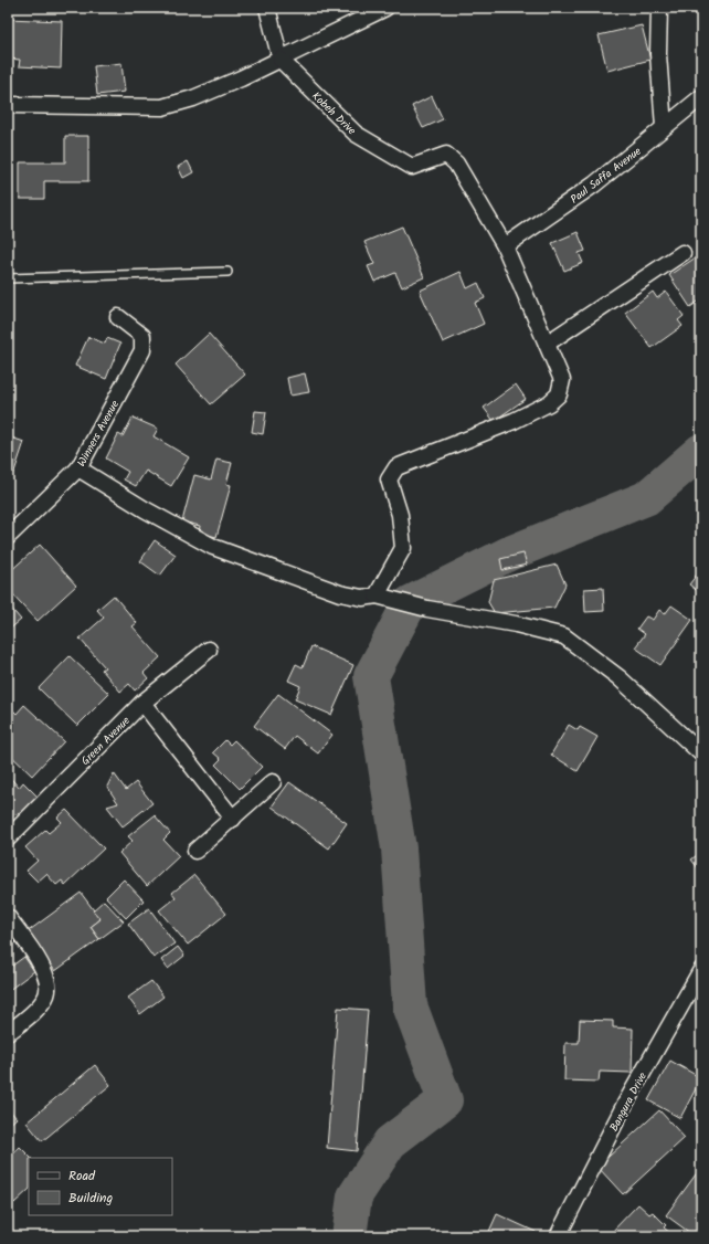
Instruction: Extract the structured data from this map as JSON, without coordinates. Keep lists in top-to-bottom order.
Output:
{
  "streets": {
    "street": [
      "Kobeh Drive",
      "Paul Saffa Avenue",
      "Winners Avenue",
      "Green Avenue",
      "Bangura Drive"
    ]
  },
  "crossings": [
    ["Kobeh Drive", "Paul Saffa Avenue"]
  ],
  "legend": ["Road", "Building"]
}
